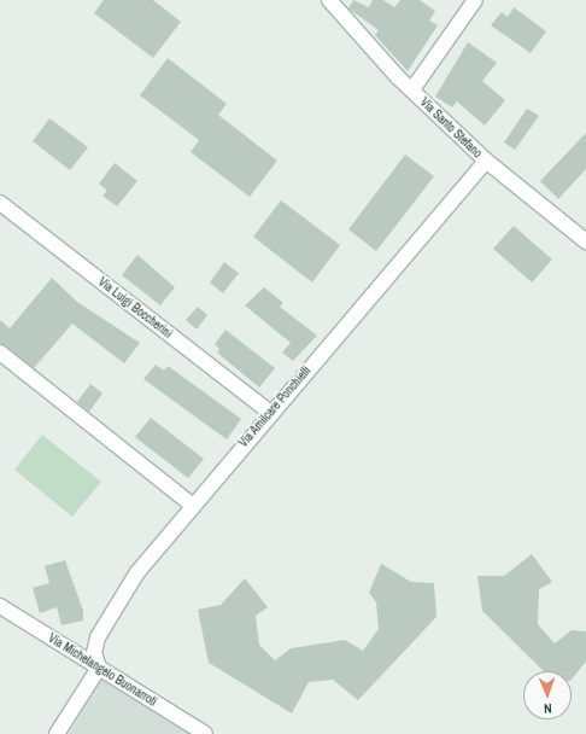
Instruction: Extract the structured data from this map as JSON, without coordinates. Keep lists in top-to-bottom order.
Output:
{
  "streets": {
    "street": [
      "Via Santo Stefano",
      "Via Luigi Boccherini",
      "Via Amilcare Ponchielli",
      "Via Michelangelo Buonarroti"
    ]
  },
  "crossings": [
    ["Via Santo Stefano", "Via Amilcare Ponchielli"],
    ["Via Luigi Boccherini", "Via Amilcare Ponchielli"],
    ["Via Amilcare Ponchielli", "Via Michelangelo Buonarroti"]
  ],
  "north": "bottom"
}
